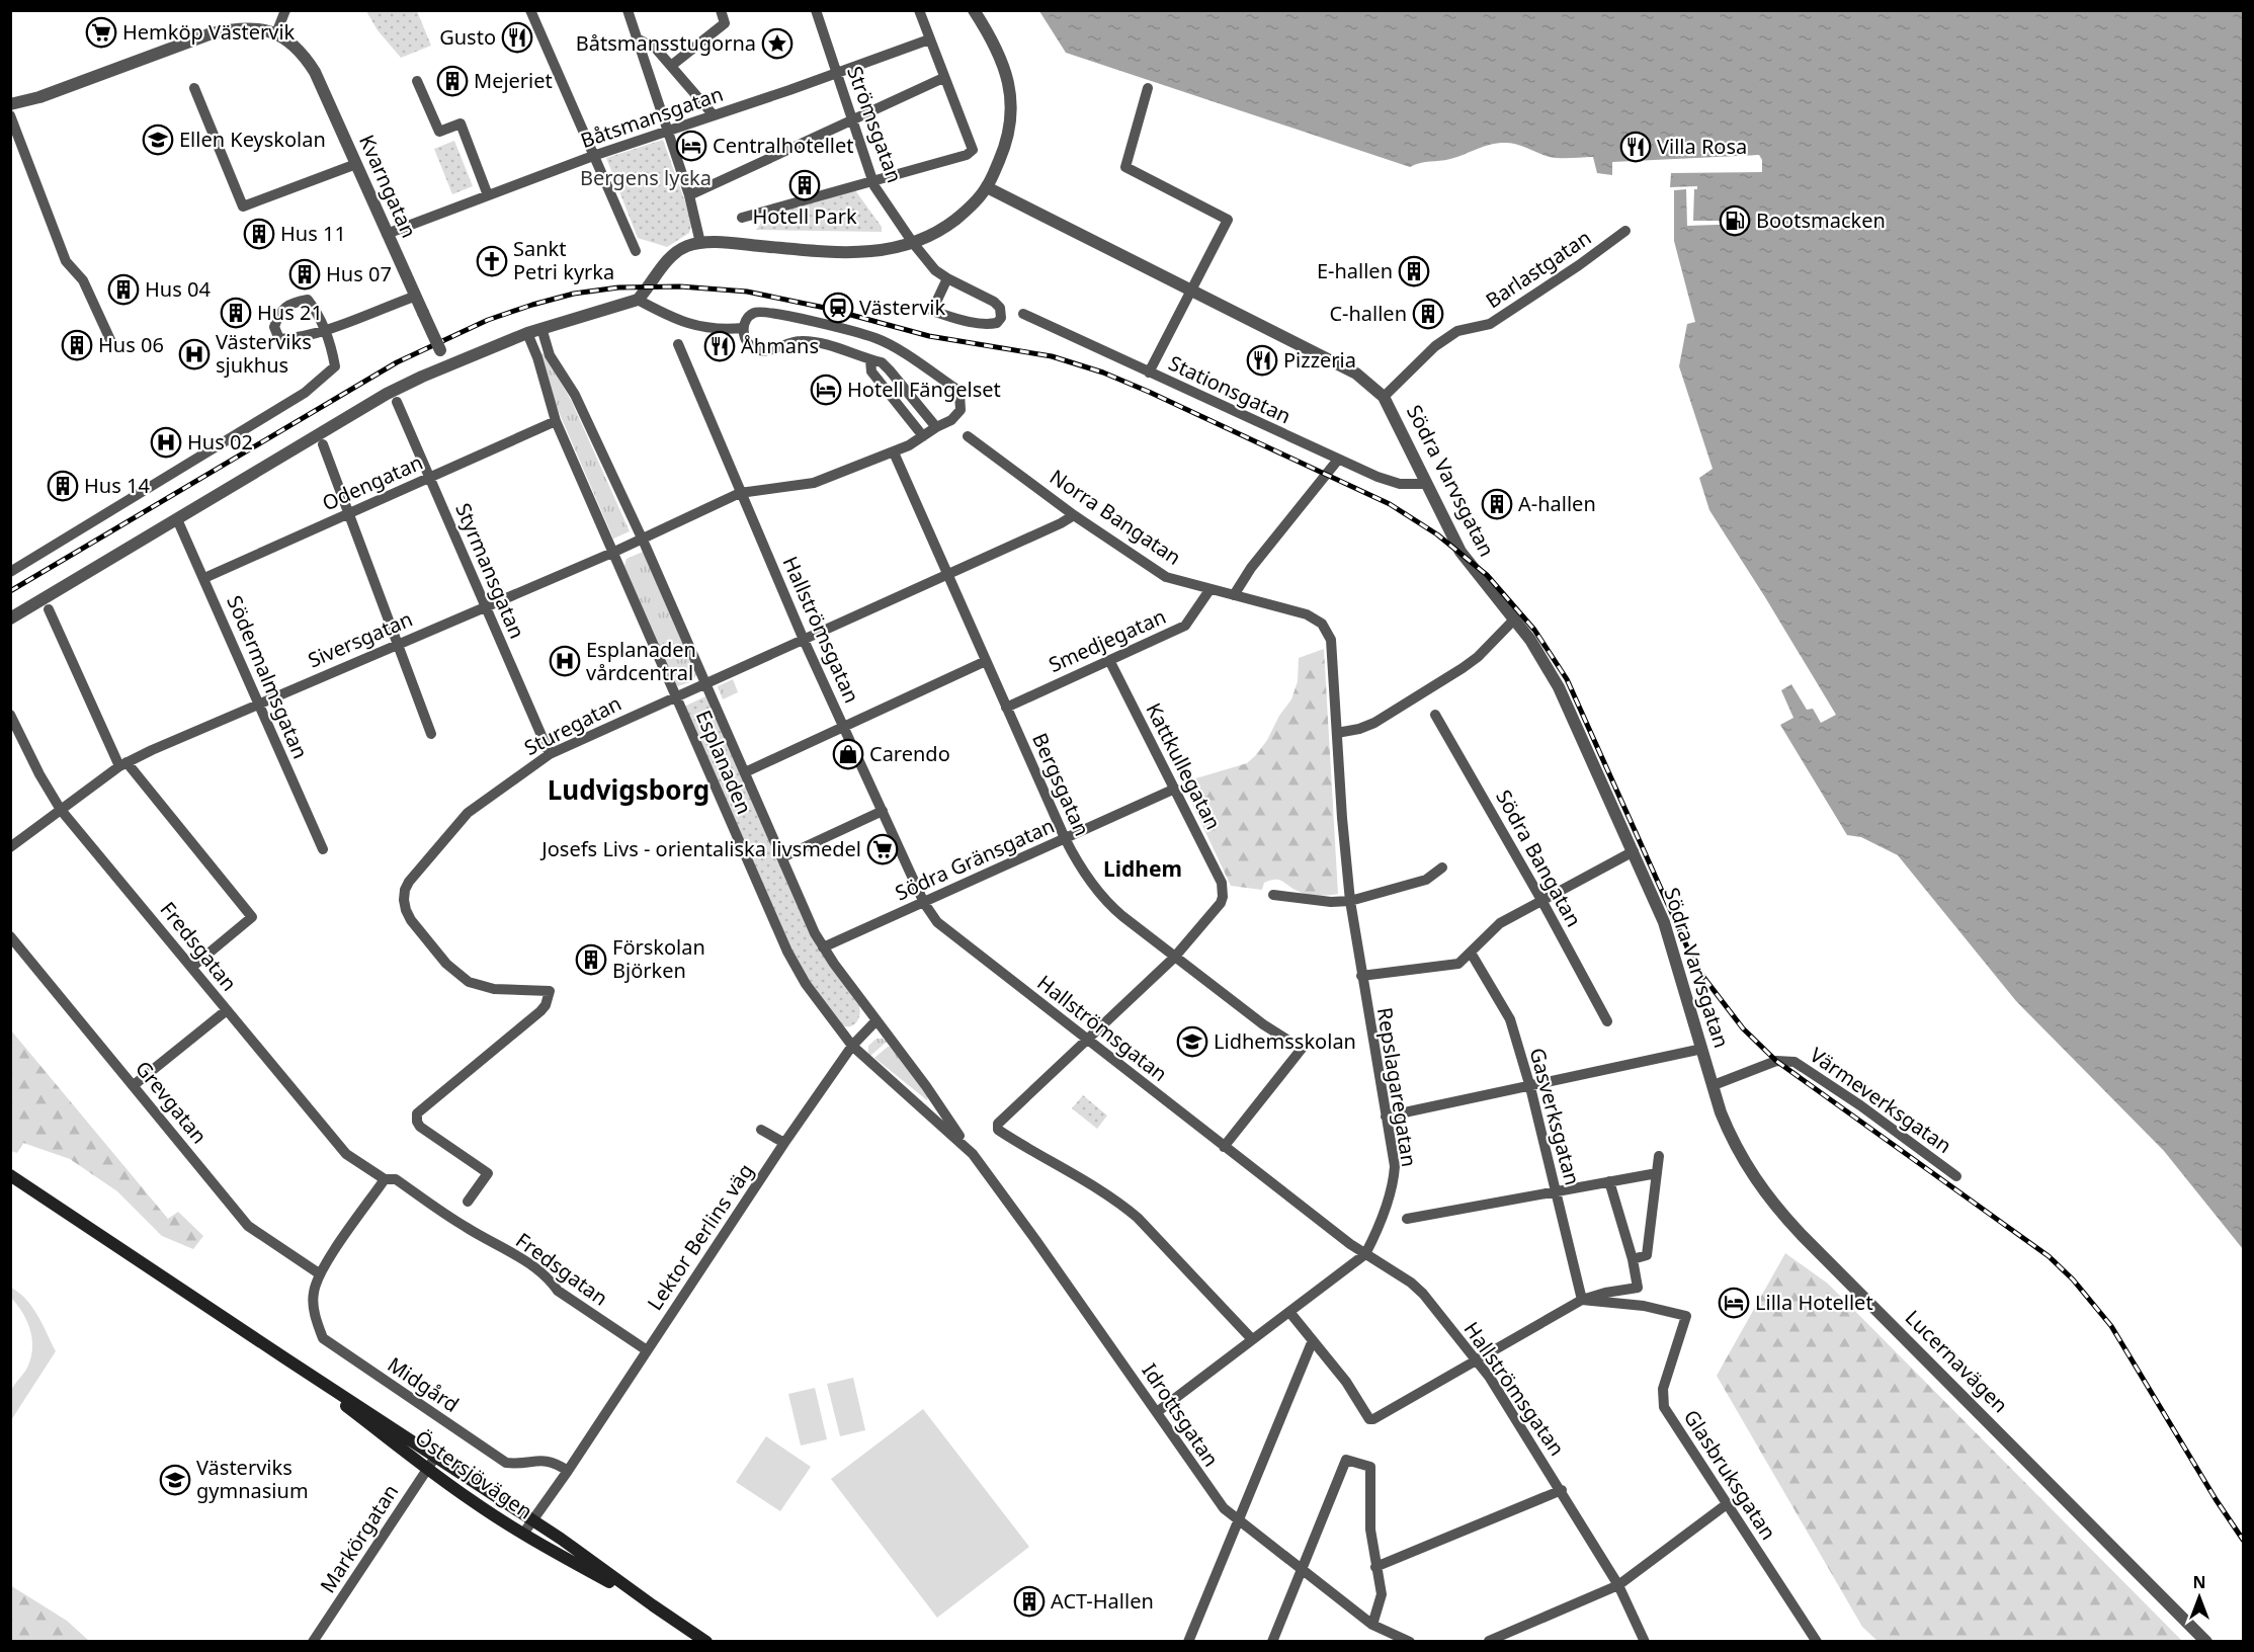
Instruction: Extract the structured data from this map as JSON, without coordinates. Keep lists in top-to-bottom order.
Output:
{
  "streets": {
    "main road": ["Östersjövägen"],
    "street": [
      "Båtsmansgatan",
      "Strömsgatan",
      "Kvarngatan",
      "Barlastgatan",
      "Stationsgatan",
      "Södra Varvsgatan",
      "Odengatan",
      "Norra Bangatan",
      "Styrmansgatan",
      "Hallströmsgatan",
      "Siversgatan",
      "Smedjegatan",
      "Södermalmsgatan",
      "Sturegatan",
      "Esplanaden",
      "Kattkullegatan",
      "Bergsgatan",
      "Södra Bangatan",
      "Södra Gränsgatan",
      "Fredsgatan",
      "Repslagaregatan",
      "Värmeverksgatan",
      "Grevgatan",
      "Gasverksgatan",
      "Lektor Berlins väg",
      "Lucernavägen",
      "Midgård",
      "Idrottsgatan",
      "Glasbruksgatan",
      "Markörgatan"
    ]
  },
  "crossings": [
    ["Båtsmansgatan", "Strömsgatan"],
    ["Båtsmansgatan", "Kvarngatan"],
    ["Barlastgatan", "Södra Varvsgatan"],
    ["Stationsgatan", "Södra Varvsgatan"],
    ["Södra Varvsgatan", "Värmeverksgatan"],
    ["Södra Varvsgatan", "Lucernavägen"],
    ["Odengatan", "Styrmansgatan"],
    ["Odengatan", "Södermalmsgatan"],
    ["Odengatan", "Esplanaden"],
    ["Norra Bangatan", "Smedjegatan"],
    ["Norra Bangatan", "Sturegatan"],
    ["Norra Bangatan", "Repslagaregatan"],
    ["Styrmansgatan", "Siversgatan"],
    ["Styrmansgatan", "Sturegatan"],
    ["Hallströmsgatan", "Siversgatan"],
    ["Hallströmsgatan", "Sturegatan"],
    ["Hallströmsgatan", "Bergsgatan"],
    ["Hallströmsgatan", "Södra Gränsgatan"],
    ["Hallströmsgatan", "Repslagaregatan"],
    ["Siversgatan", "Södermalmsgatan"],
    ["Siversgatan", "Esplanaden"],
    ["Siversgatan", "Bergsgatan"],
    ["Siversgatan", "Fredsgatan"],
    ["Smedjegatan", "Kattkullegatan"],
    ["Smedjegatan", "Bergsgatan"],
    ["Sturegatan", "Esplanaden"],
    ["Sturegatan", "Bergsgatan"],
    ["Esplanaden", "Södra Gränsgatan"],
    ["Esplanaden", "Lektor Berlins väg"],
    ["Esplanaden", "Idrottsgatan"],
    ["Kattkullegatan", "Bergsgatan"],
    ["Kattkullegatan", "Södra Gränsgatan"],
    ["Bergsgatan", "Södra Gränsgatan"],
    ["Fredsgatan", "Lektor Berlins väg"],
    ["Repslagaregatan", "Idrottsgatan"],
    ["Värmeverksgatan", "Lucernavägen"],
    ["Grevgatan", "Midgård"],
    ["Gasverksgatan", "Glasbruksgatan"],
    ["Lektor Berlins väg", "Midgård"],
    ["Lektor Berlins väg", "Östersjövägen"],
    ["Östersjövägen", "Markörgatan"]
  ],
  "districts": ["Ludvigsborg", "Lidhem"],
  "parks": ["Bergens lycka"],
  "places": {
    "supermarket": ["Hemköp Västervik", "Josefs Livs - orientaliska livsmedel"],
    "restaurant": [
      "Gusto",
      "Villa Rosa",
      "Åhmans",
      "Pizzeria"
    ],
    "place": ["Båtsmansstugorna"],
    "building": [
      "Mejeriet",
      "Hotell Park",
      "Hus 11",
      "E-hallen",
      "Hus 07",
      "Hus 04",
      "Hus 21",
      "C-hallen",
      "Hus 06",
      "Hus 14",
      "A-hallen",
      "Förskolan Björken",
      "ACT-Hallen"
    ],
    "school or university": ["Ellen Keyskolan", "Lidhemsskolan", "Västerviks gymnasium"],
    "hotel": ["Centralhotellet", "Hotell Fängelset", "Lilla Hotellet"],
    "fuel station": ["Bootsmacken"],
    "church": ["Sankt Petri kyrka"],
    "station": ["Västervik"],
    "hospital": ["Västerviks sjukhus", "Hus 02", "Esplanaden vårdcentral"],
    "shop": ["Carendo"]
  },
  "north": "top"
}
